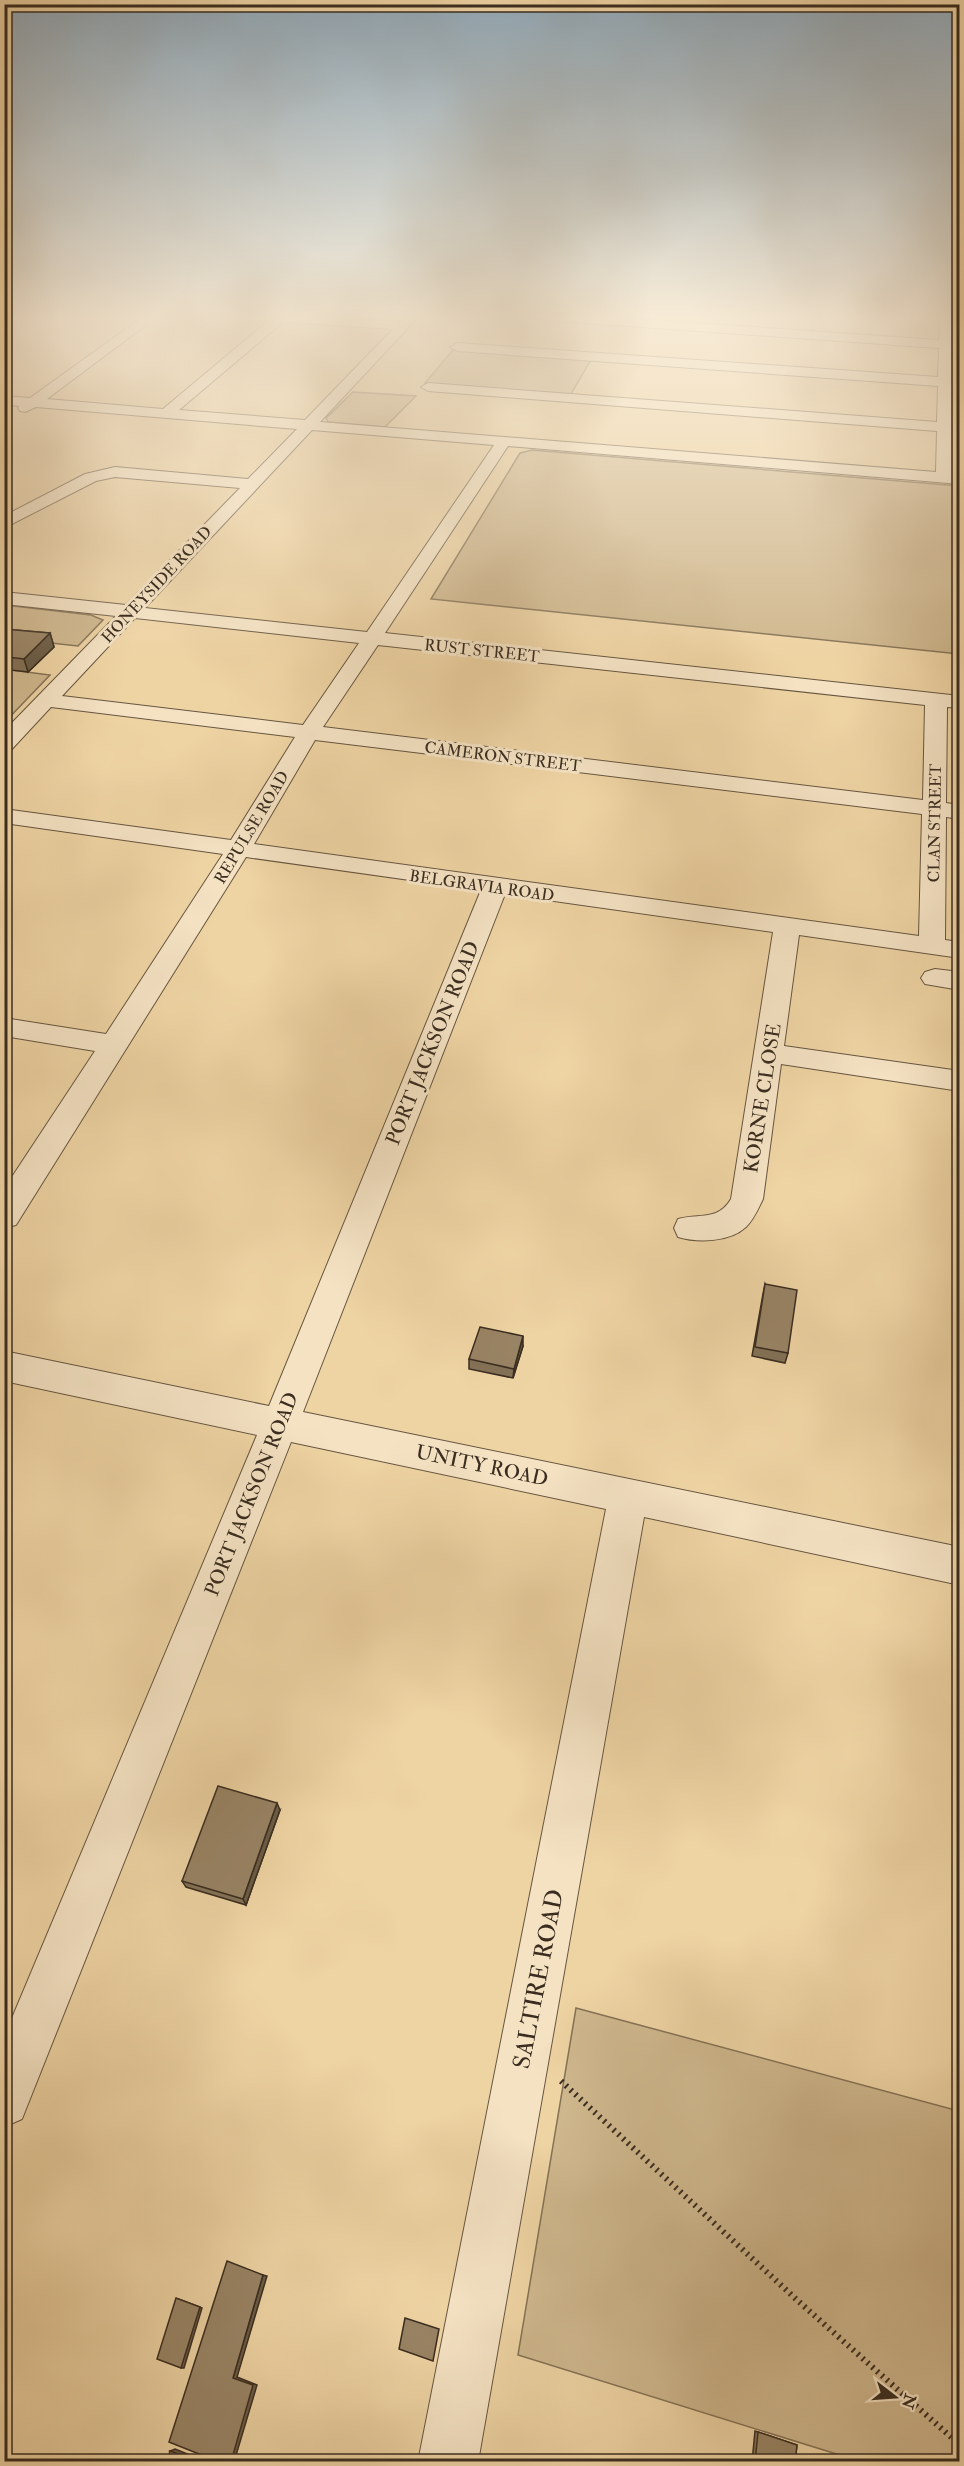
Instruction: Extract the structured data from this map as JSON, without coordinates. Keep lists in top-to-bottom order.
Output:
{
  "streets": {
    "street": [
      "HONEYSIDE ROAD",
      "RUST STREET",
      "CAMERON STREET",
      "CLAN STREET",
      "REPULSE ROAD",
      "BELGRAVIA ROAD",
      "PORT JACKSON ROAD",
      "KORNE CLOSE",
      "UNITY ROAD",
      "SALTIRE ROAD"
    ]
  },
  "crossings": [
    ["HONEYSIDE ROAD", "RUST STREET"],
    ["HONEYSIDE ROAD", "CAMERON STREET"],
    ["RUST STREET", "CLAN STREET"],
    ["RUST STREET", "REPULSE ROAD"],
    ["CAMERON STREET", "CLAN STREET"],
    ["CAMERON STREET", "REPULSE ROAD"],
    ["CLAN STREET", "BELGRAVIA ROAD"],
    ["REPULSE ROAD", "BELGRAVIA ROAD"],
    ["BELGRAVIA ROAD", "PORT JACKSON ROAD"],
    ["BELGRAVIA ROAD", "KORNE CLOSE"],
    ["PORT JACKSON ROAD", "UNITY ROAD"],
    ["UNITY ROAD", "SALTIRE ROAD"]
  ],
  "north": "right"
}
